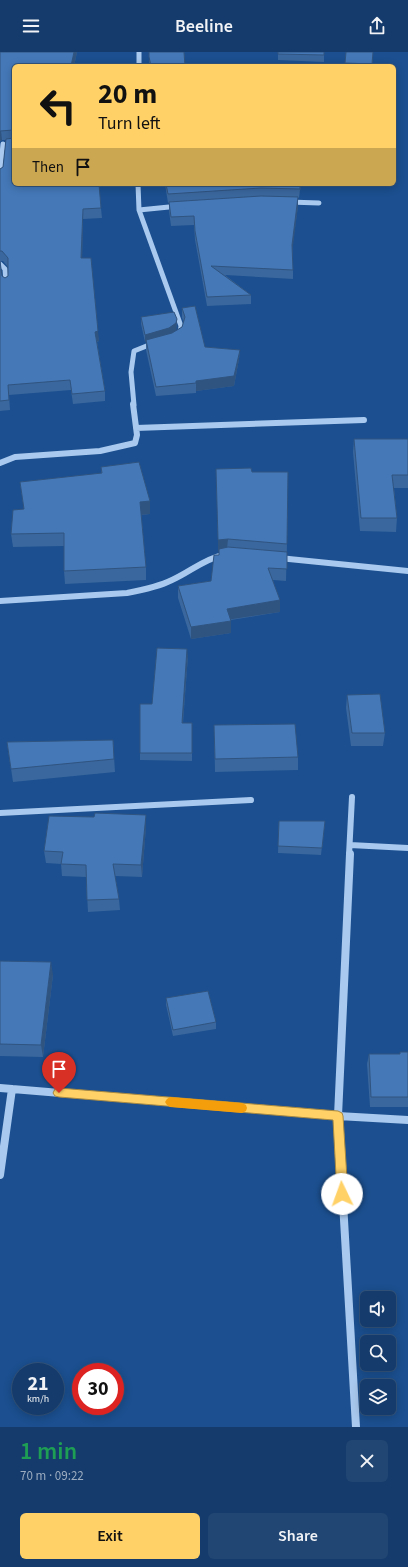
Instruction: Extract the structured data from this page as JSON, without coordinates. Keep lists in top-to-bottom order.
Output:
{
  "page": {
    "header": "Beeline",
    "turn": ["20 m", "Turn left"],
    "then": "Then",
    "speed": "21 km/h",
    "limit": "30",
    "heading": ["1 min", "70 m · 09:22"],
    "buttons": ["Exit", "Share"]
  }
}
